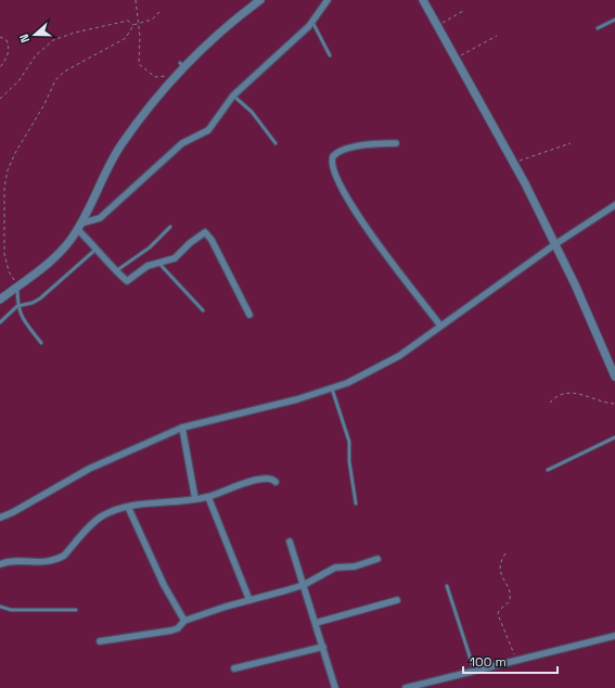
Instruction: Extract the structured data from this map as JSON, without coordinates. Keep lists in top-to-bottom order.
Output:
{
  "scale_bar": "100 m",
  "north": "left"
}
